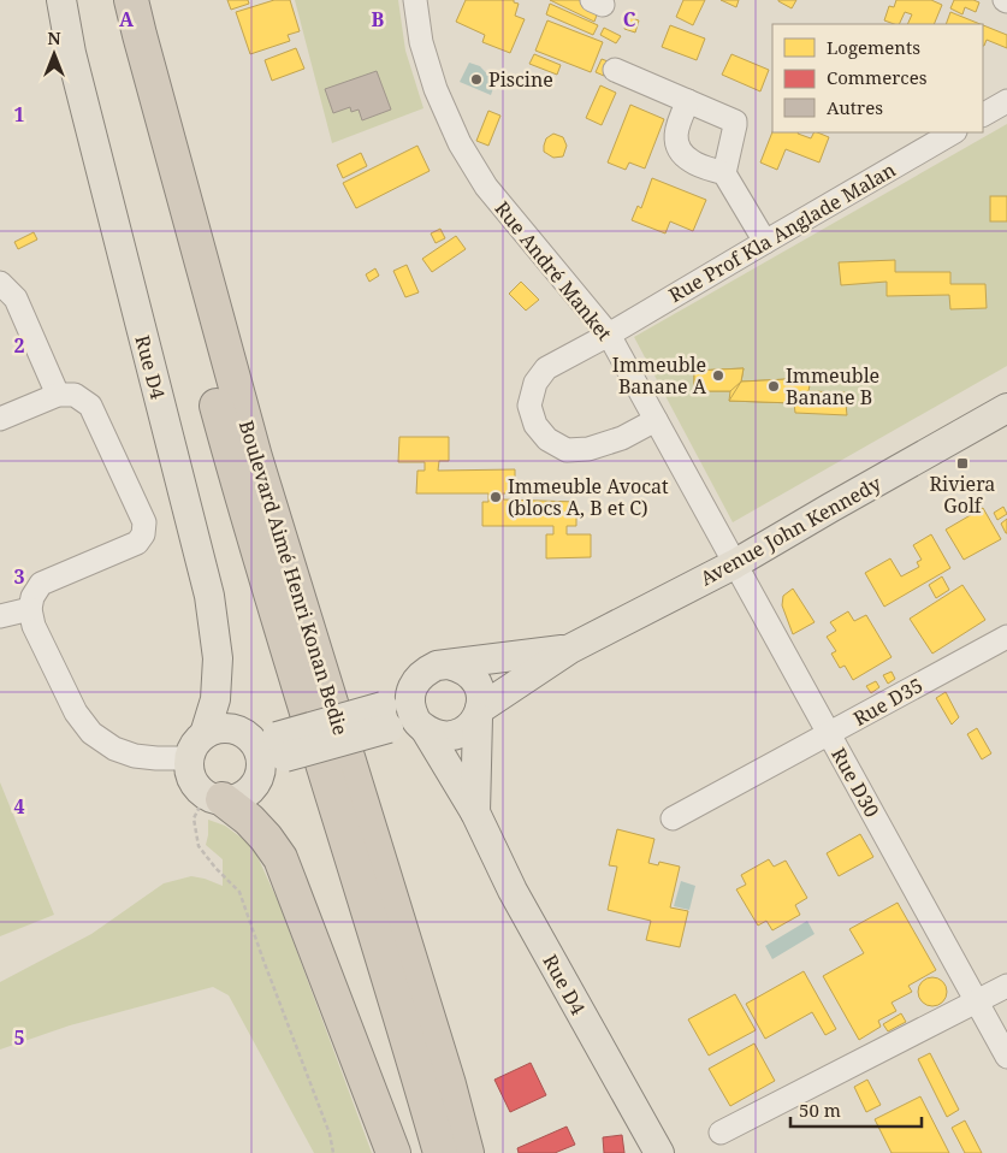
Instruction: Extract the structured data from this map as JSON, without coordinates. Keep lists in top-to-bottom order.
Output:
{
  "streets": {
    "highway": ["Boulevard Aimé Henri Konan Bedie"],
    "main road": ["Rue D4", "Avenue John Kennedy"],
    "street": [
      "Rue Prof Kla Anglade Malan",
      "Rue André Manket",
      "Rue D35",
      "Rue D30"
    ]
  },
  "crossings": [
    ["Rue Prof Kla Anglade Malan", "Rue André Manket"],
    ["Rue André Manket", "Avenue John Kennedy"],
    ["Rue André Manket", "Rue D30"],
    ["Rue D4", "Avenue John Kennedy"],
    ["Avenue John Kennedy", "Rue D30"],
    ["Rue D35", "Rue D30"]
  ],
  "places": {
    "other": [
      "Piscine",
      "Immeuble Banane A",
      "Immeuble Banane B",
      "Immeuble Avocat (blocs A, B et C)"
    ],
    "transit": ["Riviera Golf"]
  },
  "legend": ["Logements", "Commerces", "Autres"],
  "scale_bar": "50 m",
  "north": "top",
  "grid": {
    "columns": ["A", "B", "C"],
    "rows": [
      "1",
      "2",
      "3",
      "4",
      "5"
    ]
  }
}
